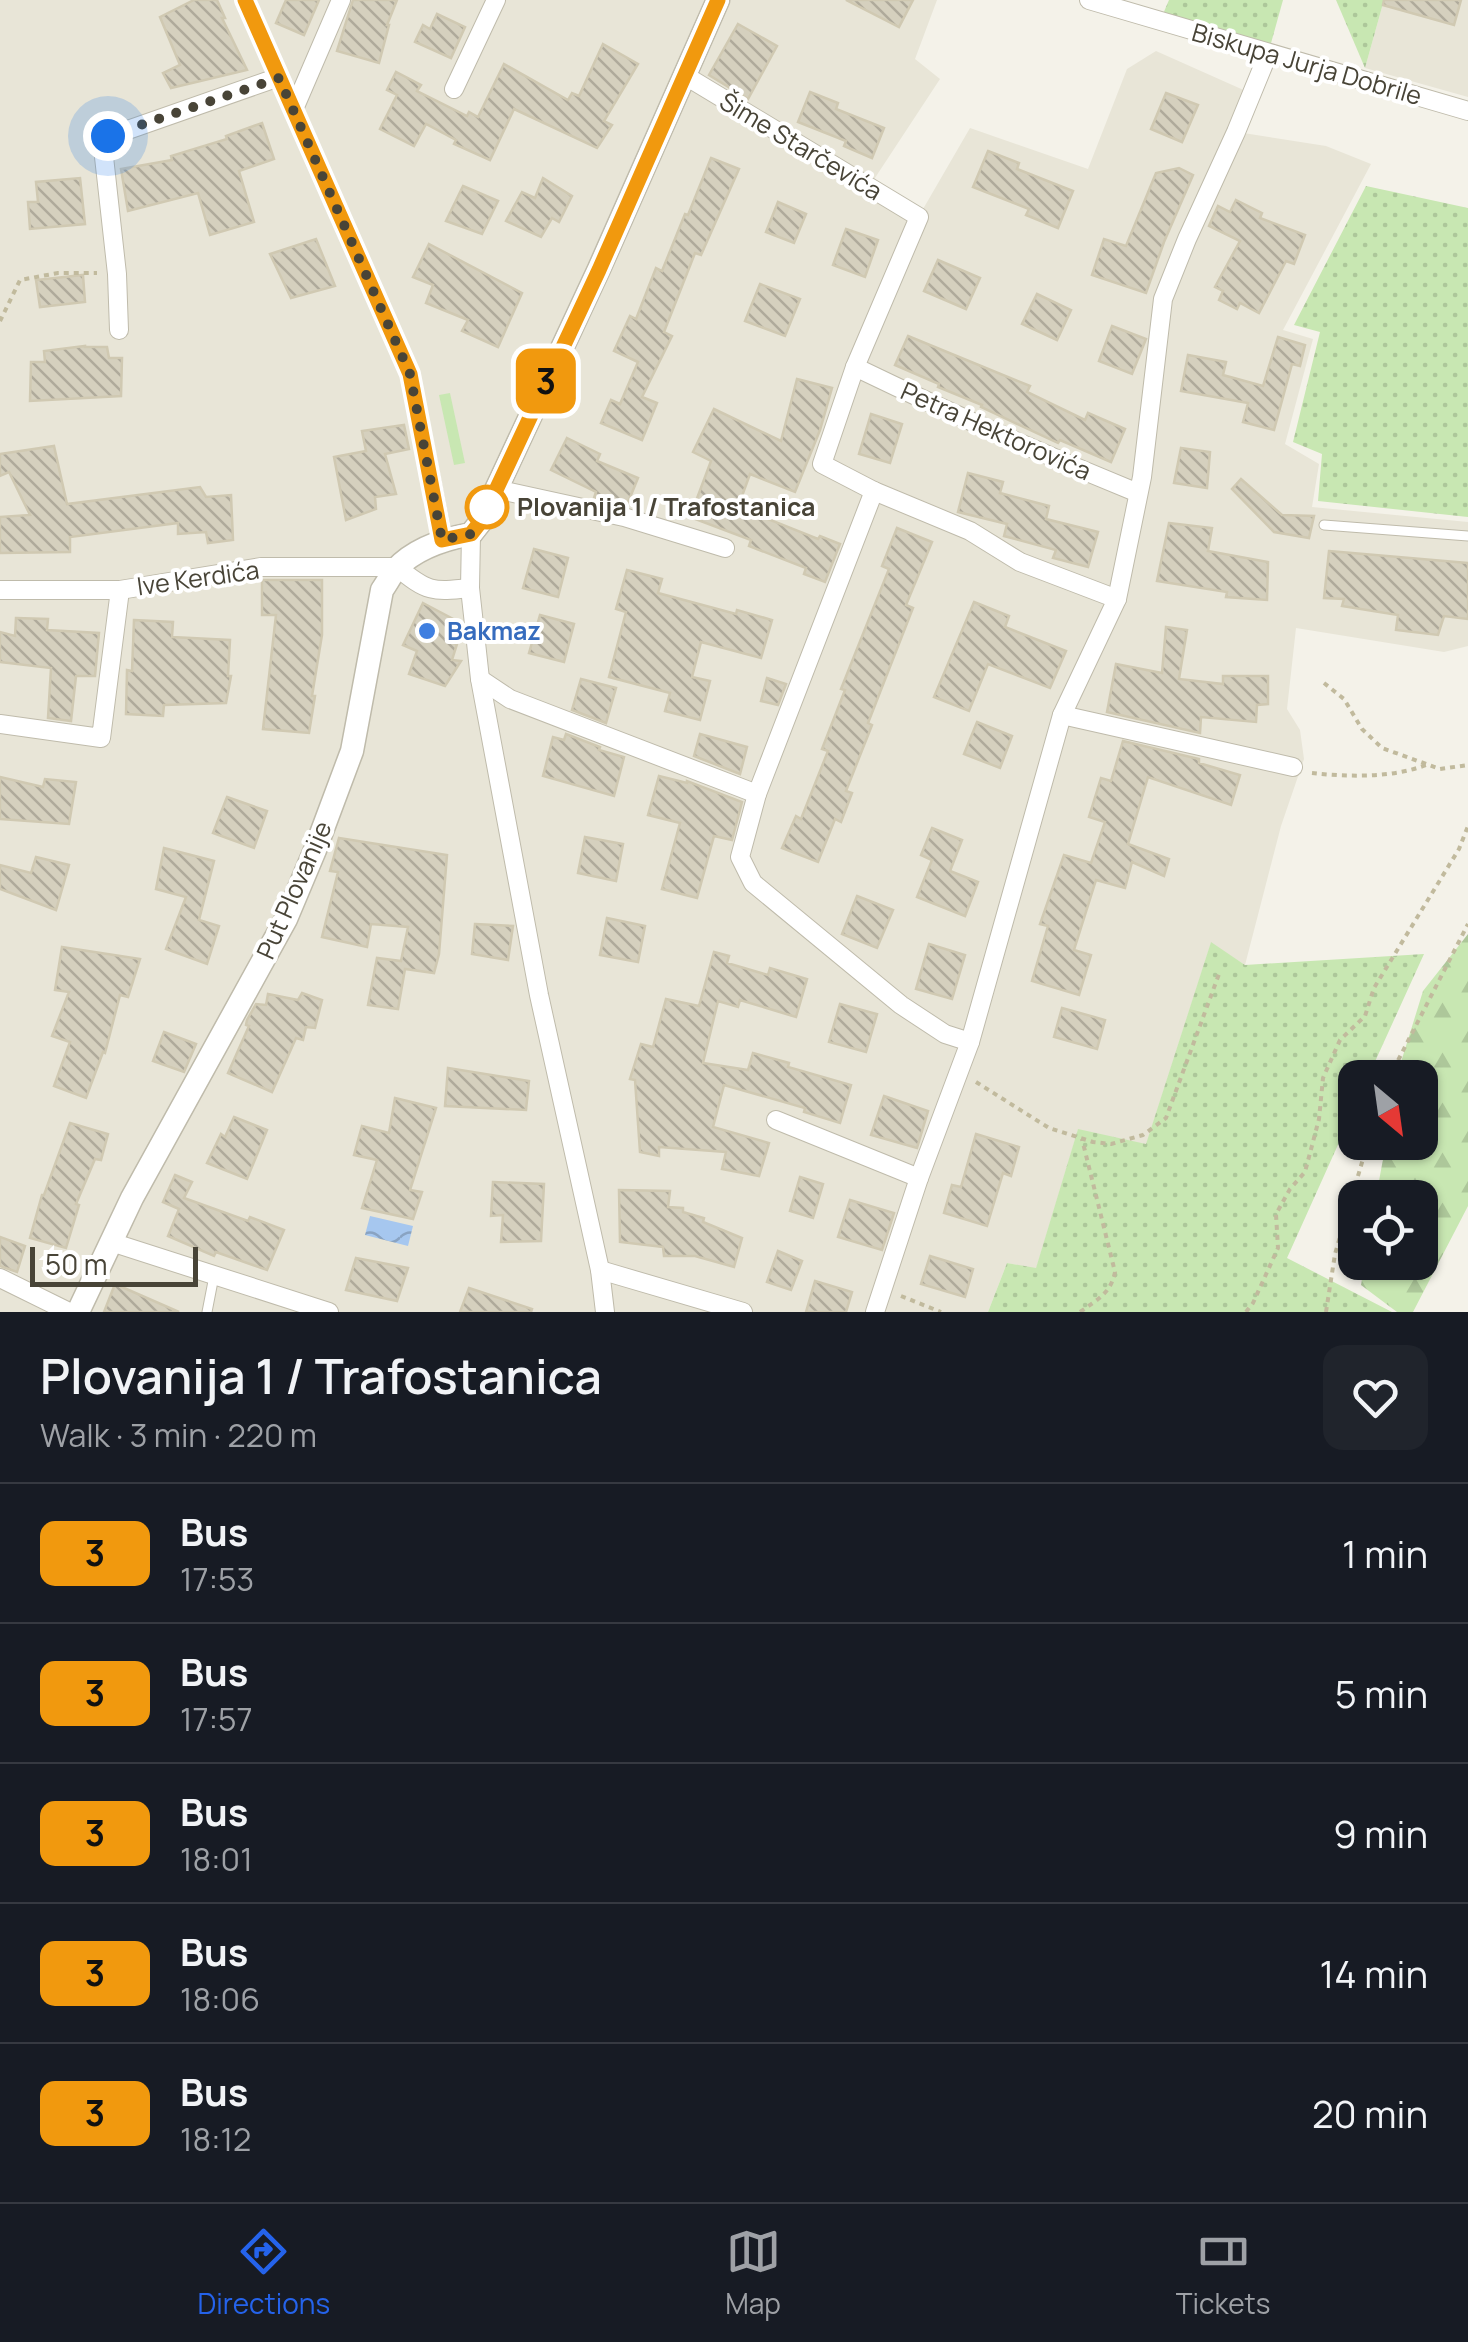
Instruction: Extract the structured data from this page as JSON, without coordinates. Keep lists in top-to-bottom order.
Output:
{
  "streets": {
    "street": [
      "Biskupa Jurja Dobrile",
      "Šime Starčevića",
      "Petra Hektorovića",
      "Ive Kerdića",
      "Put Plovanije"
    ]
  },
  "crossings": [
    ["Šime Starčevića", "Petra Hektorovića"],
    ["Ive Kerdića", "Put Plovanije"]
  ],
  "places": ["Plovanija 1 / Trafostanica", "Bakmaz"],
  "lines": ["bus line 3"],
  "scale_bar": "50 m",
  "north": "bottom right",
  "page": {
    "on_map": "3",
    "scale": "50 m",
    "heading": ["Plovanija 1 / Trafostanica", "Walk · 3 min · 220 m"],
    "list": [
      {
        "mark": "3",
        "name": "Bus",
        "note": "17:53",
        "value": "1 min"
      },
      {
        "mark": "3",
        "name": "Bus",
        "note": "17:57",
        "value": "5 min"
      },
      {
        "mark": "3",
        "name": "Bus",
        "note": "18:01",
        "value": "9 min"
      },
      {
        "mark": "3",
        "name": "Bus",
        "note": "18:06",
        "value": "14 min"
      },
      {
        "mark": "3",
        "name": "Bus",
        "note": "18:12",
        "value": "20 min"
      }
    ],
    "tabs": ["Directions", "Map", "Tickets"]
  }
}
